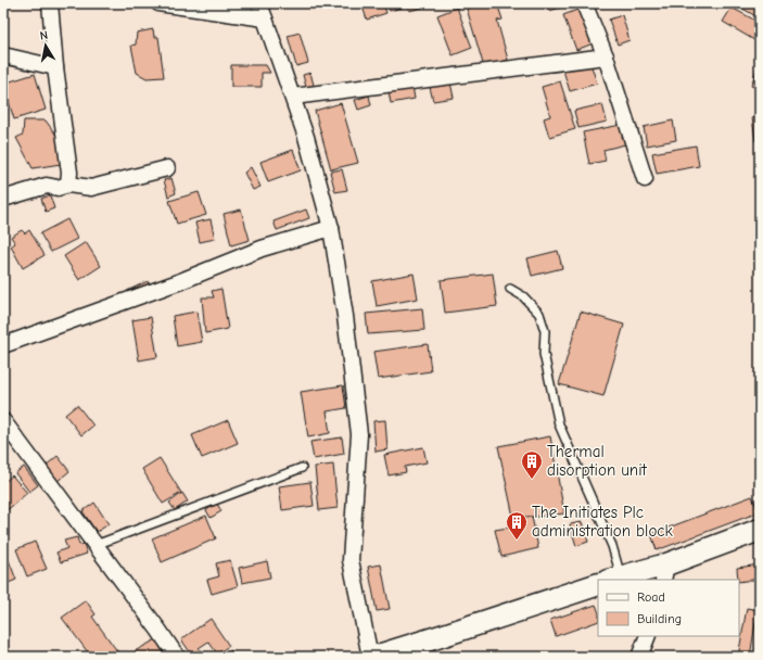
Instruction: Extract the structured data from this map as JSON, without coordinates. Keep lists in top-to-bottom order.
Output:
{
  "places": {
    "building": ["Thermal disorption unit", "The Initiates Plc administration block"]
  },
  "legend": ["Road", "Building"],
  "north": "top"
}
